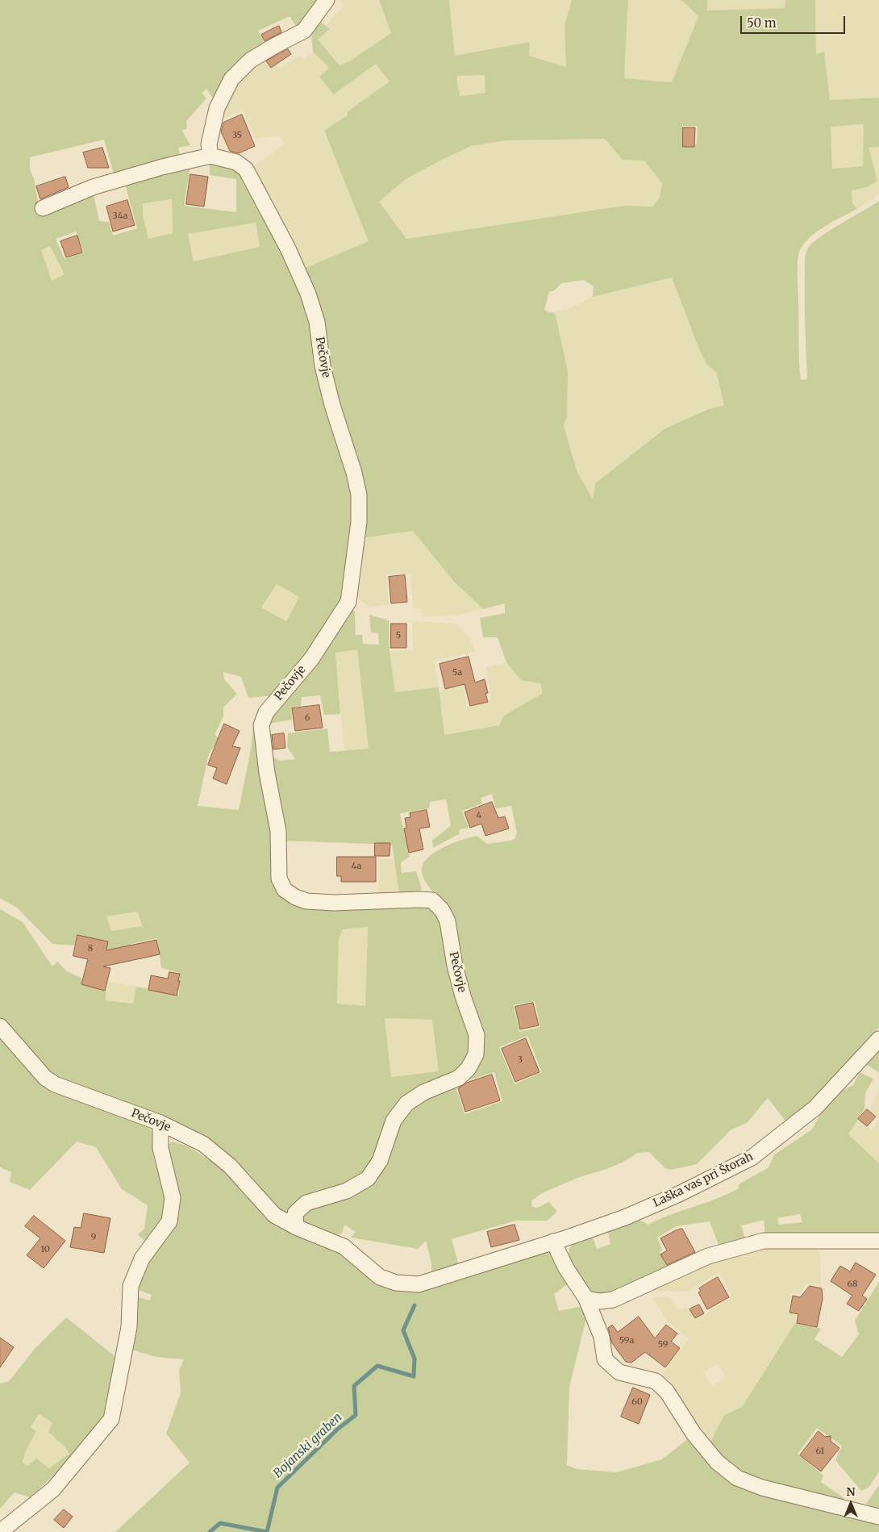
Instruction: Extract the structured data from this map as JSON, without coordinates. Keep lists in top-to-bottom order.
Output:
{
  "streets": {
    "street": ["Pečovje", "Laška vas pri Štorah"]
  },
  "crossings": [
    ["Pečovje", "Laška vas pri Štorah"]
  ],
  "water": ["Bojanski graben"],
  "house_numbers": [
    "35",
    "34a",
    "5",
    "5a",
    "6",
    "4",
    "4a",
    "8",
    "3",
    "9",
    "10",
    "68",
    "59a",
    "59",
    "60",
    "61"
  ],
  "scale_bar": "50 m",
  "north": "top"
}
